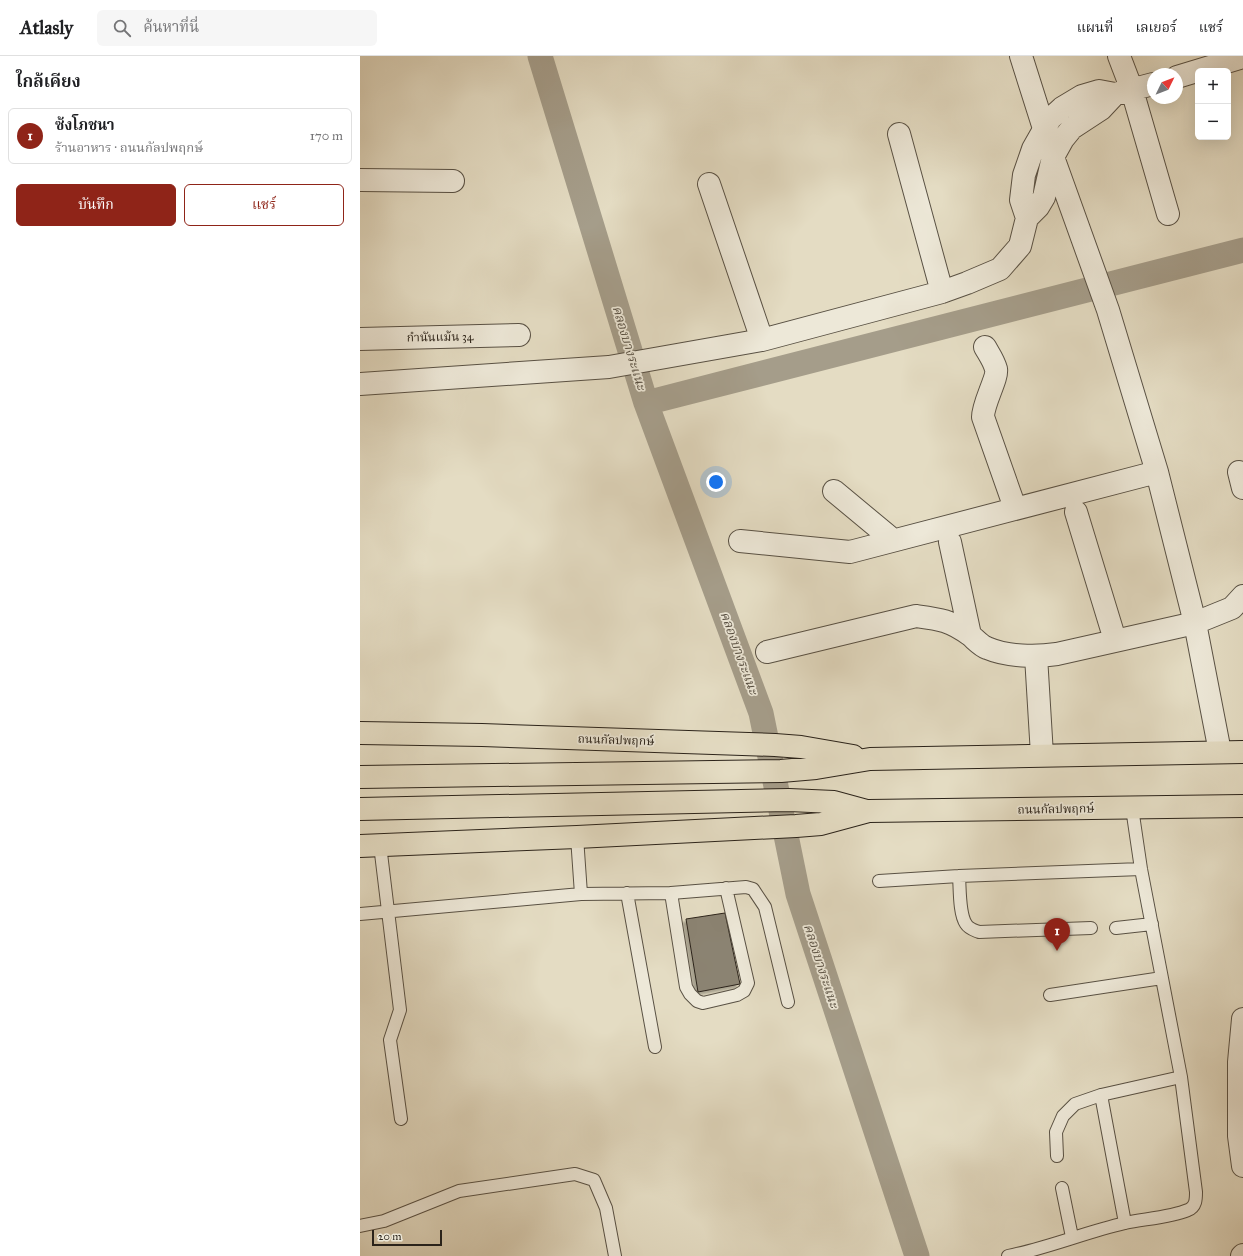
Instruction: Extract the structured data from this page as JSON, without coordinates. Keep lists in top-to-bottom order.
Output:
{
  "streets": {
    "main road": ["ถนนกัลปพฤกษ์"],
    "street": ["กำนันแม้น 34"]
  },
  "water": ["คลองบางระแนะ"],
  "scale_bar": "20 m",
  "north": "top right",
  "page": {
    "header": "Atlasly",
    "search": "ค้นหาที่นี่",
    "nav": ["แผนที่", "เลเยอร์", "แชร์"],
    "heading": "ใกล้เคียง",
    "map_buttons": ["+", "−"],
    "list": [
      {
        "mark": "1",
        "name": "ซ้งโภชนา",
        "note": "ร้านอาหาร · ถนนกัลปพฤกษ์",
        "value": "170 m"
      }
    ],
    "buttons": ["บันทึก", "แชร์"],
    "pins": "1",
    "scale": "20 m"
  }
}
